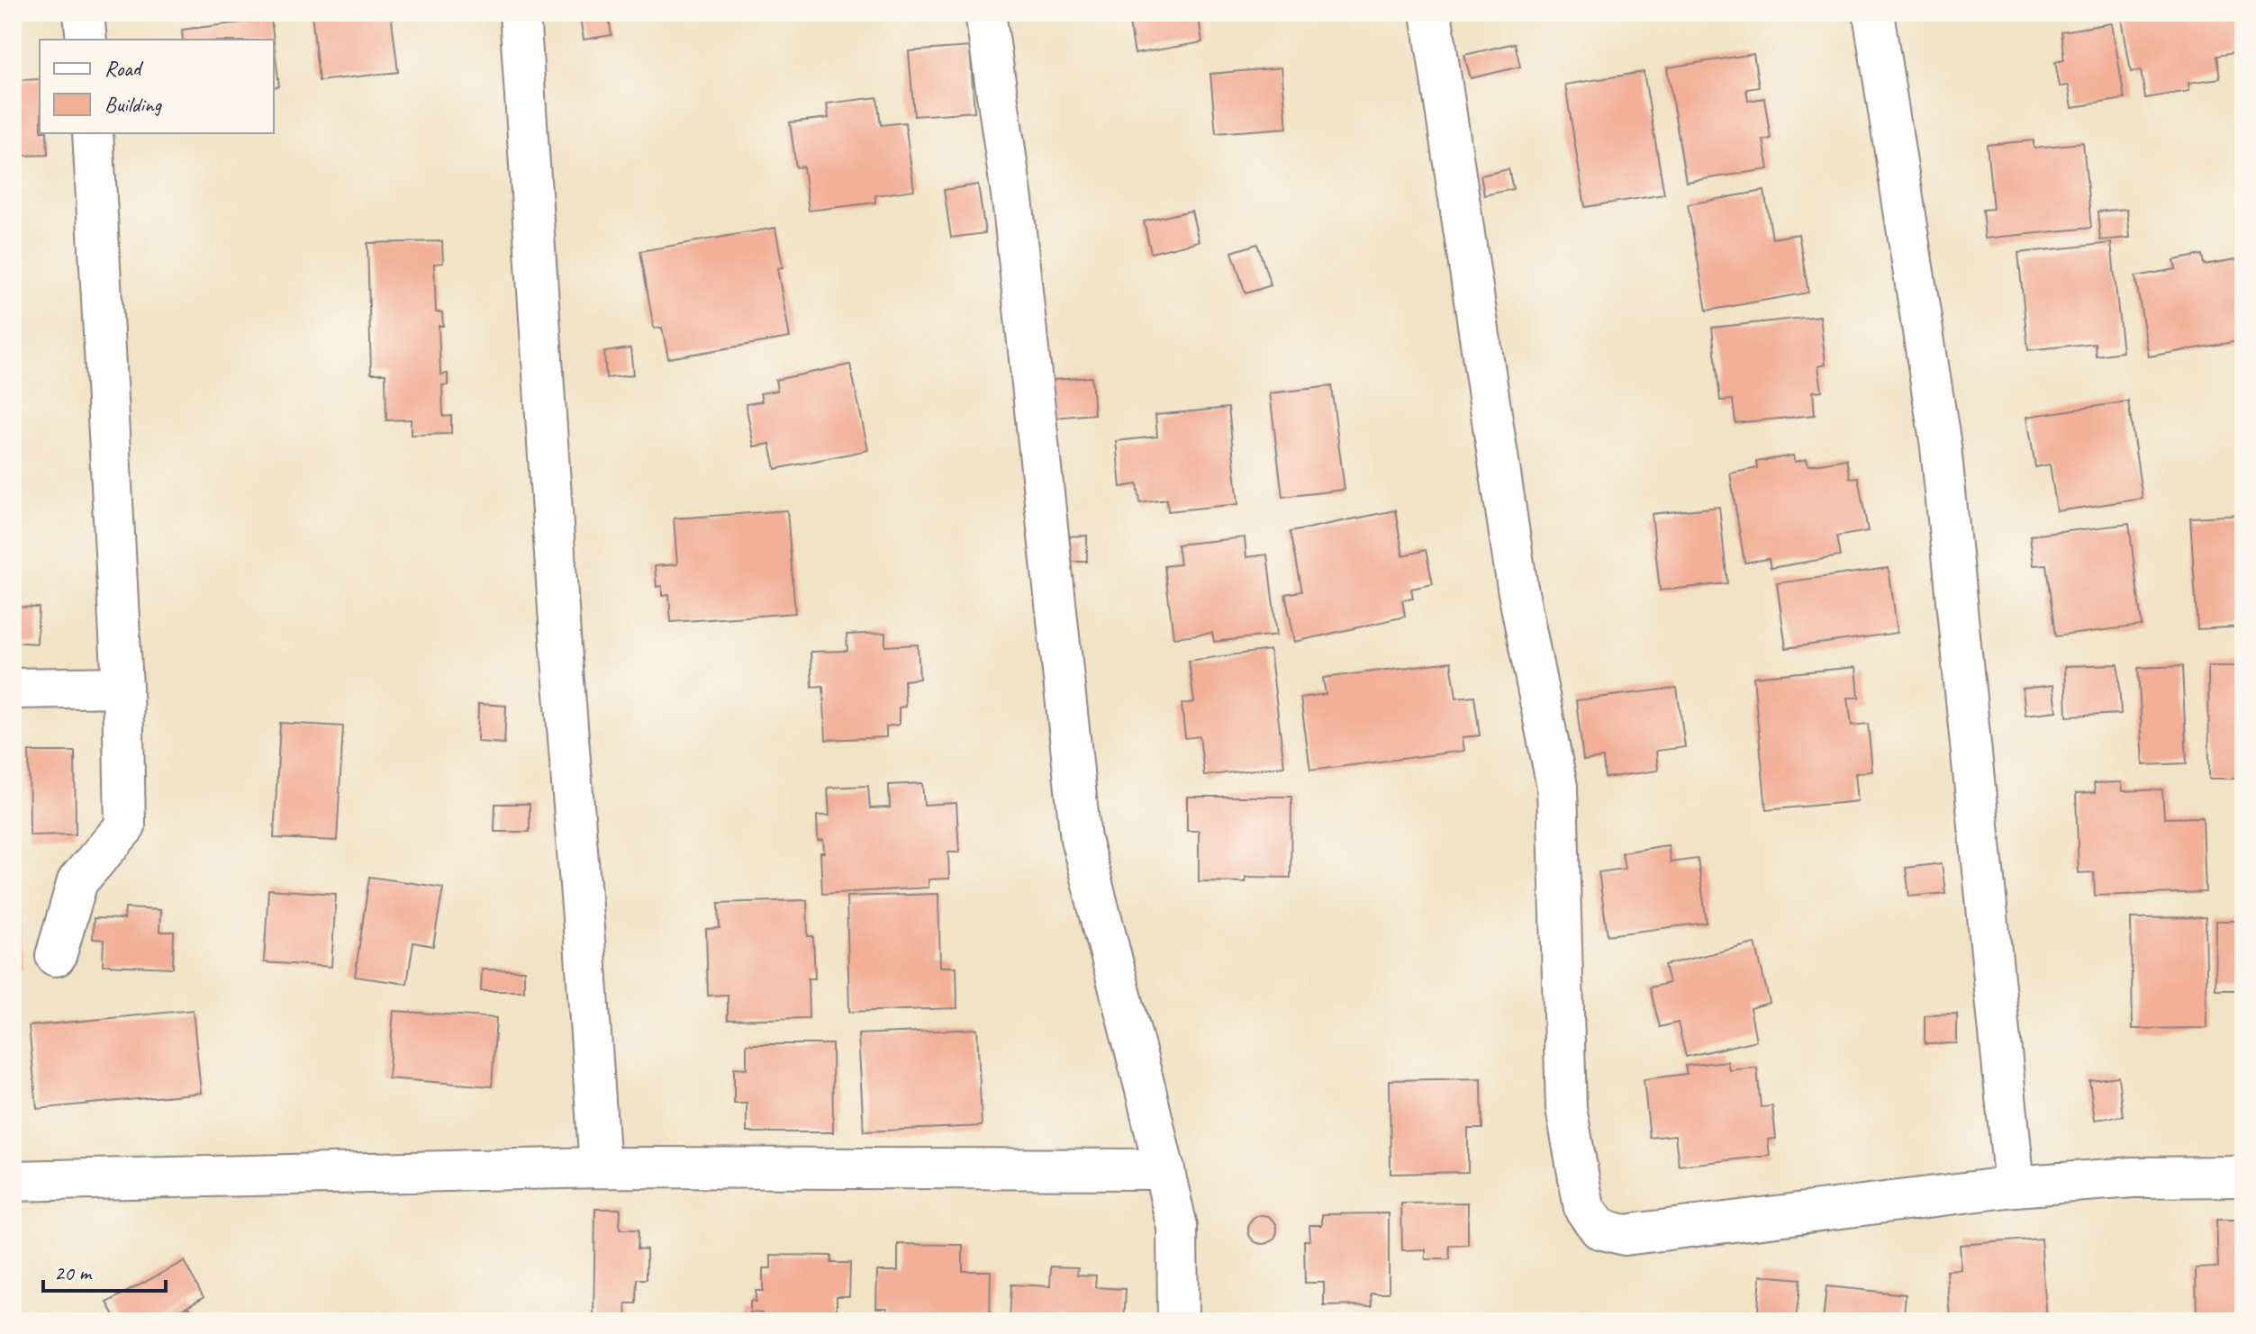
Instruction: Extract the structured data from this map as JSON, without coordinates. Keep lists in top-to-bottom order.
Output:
{
  "legend": ["Road", "Building"],
  "scale_bar": "20 m"
}
